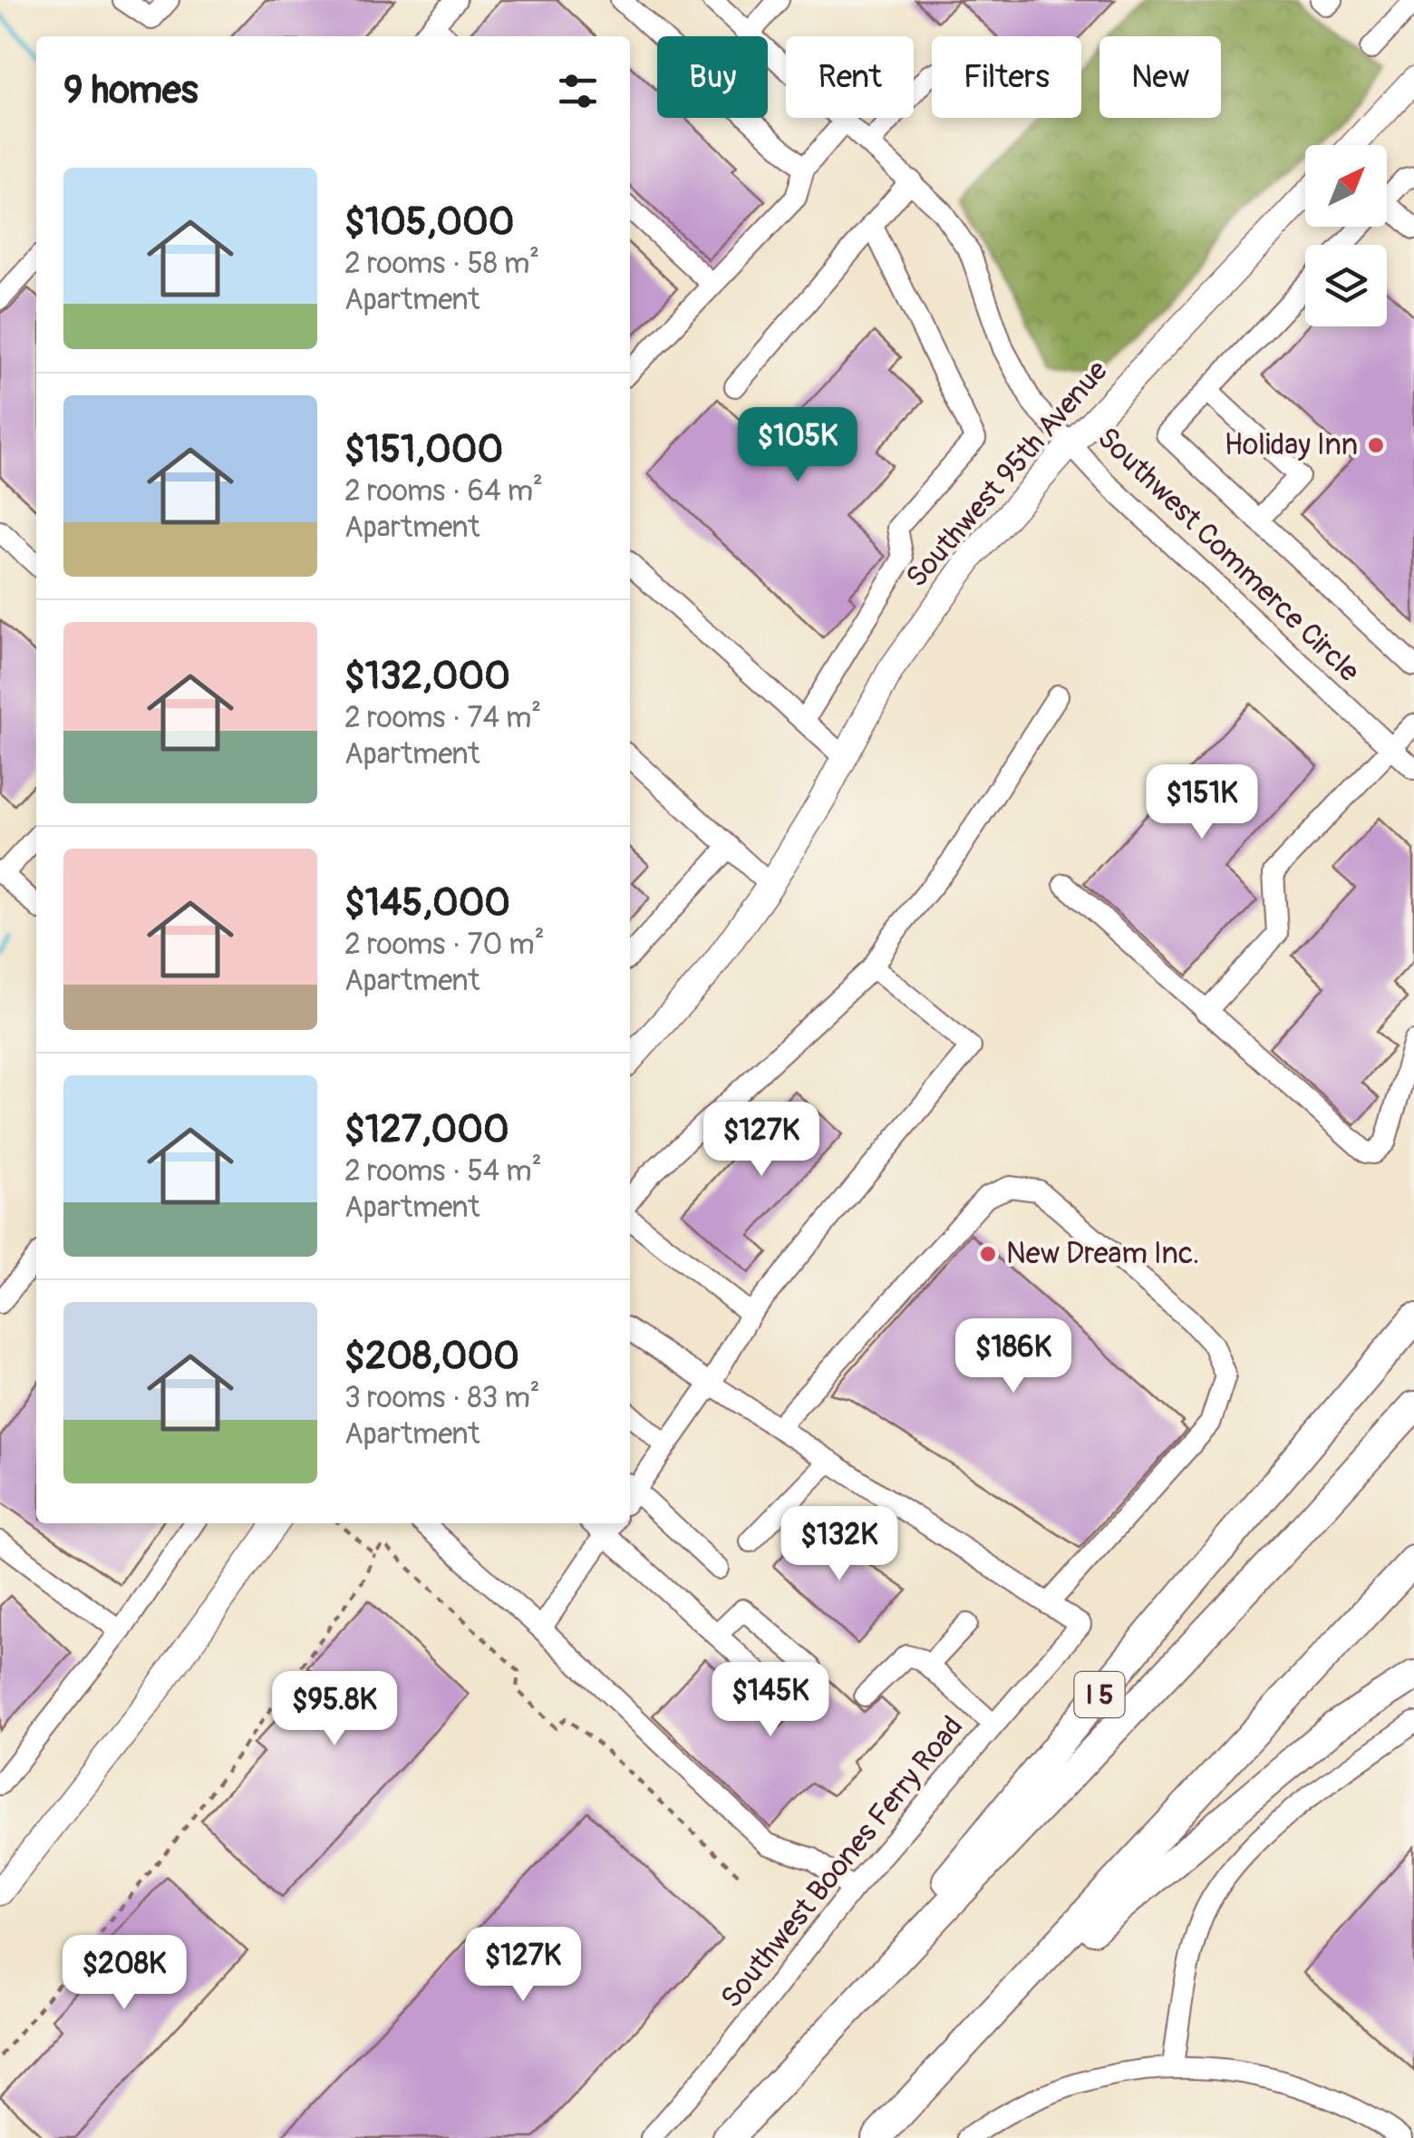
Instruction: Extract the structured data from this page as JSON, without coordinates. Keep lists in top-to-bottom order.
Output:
{
  "streets": {
    "highway": ["I 5"],
    "main road": ["Southwest 95th Avenue"],
    "street": ["Southwest Commerce Circle", "Southwest Boones Ferry Road"]
  },
  "crossings": [
    ["Southwest 95th Avenue", "Southwest Commerce Circle"]
  ],
  "places": ["Holiday Inn", "New Dream Inc."],
  "north": "top right",
  "page": {
    "chip": [
      "Buy",
      "Rent",
      "Filters",
      "New"
    ],
    "heading": "9 homes",
    "list": [
      {
        "name": "$105,000",
        "note": "2 rooms · 58 m² · Apartment"
      },
      {
        "name": "$151,000",
        "note": "2 rooms · 64 m² · Apartment"
      },
      {
        "name": "$132,000",
        "note": "2 rooms · 74 m² · Apartment"
      },
      {
        "name": "$145,000",
        "note": "2 rooms · 70 m² · Apartment"
      },
      {
        "name": "$127,000",
        "note": "2 rooms · 54 m² · Apartment"
      },
      {
        "name": "$208,000",
        "note": "3 rooms · 83 m² · Apartment"
      }
    ],
    "price": [
      "$105K",
      "$151K",
      "$127K",
      "$186K",
      "$132K",
      "$145K",
      "$95.8K",
      "$127K",
      "$208K"
    ]
  }
}
